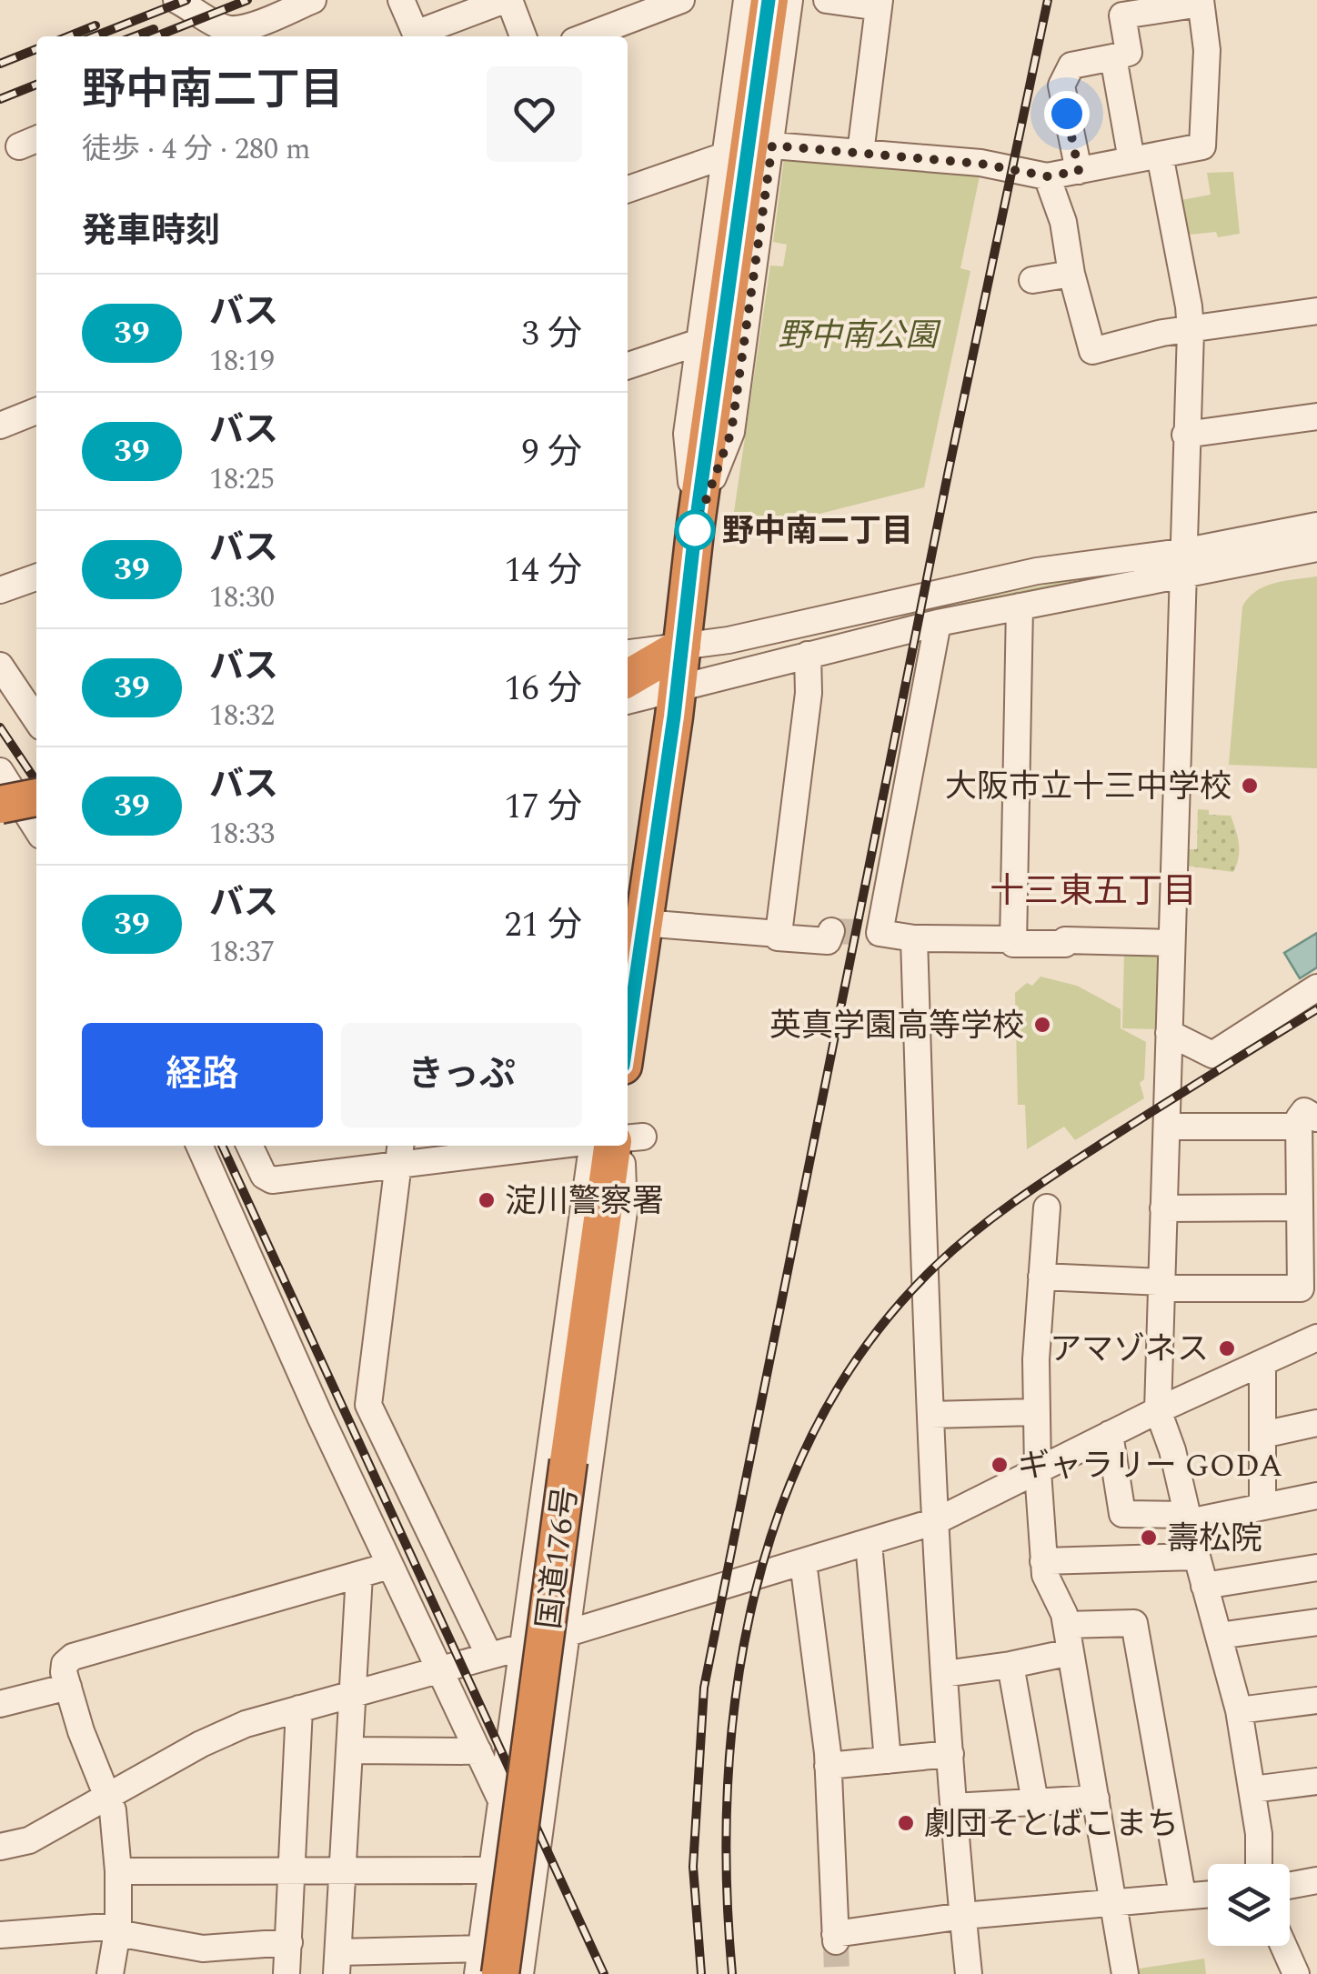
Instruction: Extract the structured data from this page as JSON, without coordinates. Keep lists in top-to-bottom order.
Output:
{
  "streets": {
    "highway": ["国道176号"]
  },
  "districts": ["十三東五丁目"],
  "parks": ["野中南公園"],
  "places": [
    "野中南二丁目",
    "大阪市立十三中学校",
    "英真学園高等学校",
    "淀川警察署",
    "アマゾネス",
    "ギャラリー GODA",
    "壽松院",
    "劇団そとばこまち"
  ],
  "lines": ["bus line 39"],
  "page": {
    "heading": [
      ["野中南二丁目", "徒歩 · 4 分 · 280 m"],
      "発車時刻"
    ],
    "list": [
      {
        "mark": "39",
        "name": "バス",
        "note": "18:19",
        "value": "3 分"
      },
      {
        "mark": "39",
        "name": "バス",
        "note": "18:25",
        "value": "9 分"
      },
      {
        "mark": "39",
        "name": "バス",
        "note": "18:30",
        "value": "14 分"
      },
      {
        "mark": "39",
        "name": "バス",
        "note": "18:32",
        "value": "16 分"
      },
      {
        "mark": "39",
        "name": "バス",
        "note": "18:33",
        "value": "17 分"
      },
      {
        "mark": "39",
        "name": "バス",
        "note": "18:37",
        "value": "21 分"
      }
    ],
    "buttons": ["経路", "きっぷ"]
  }
}
